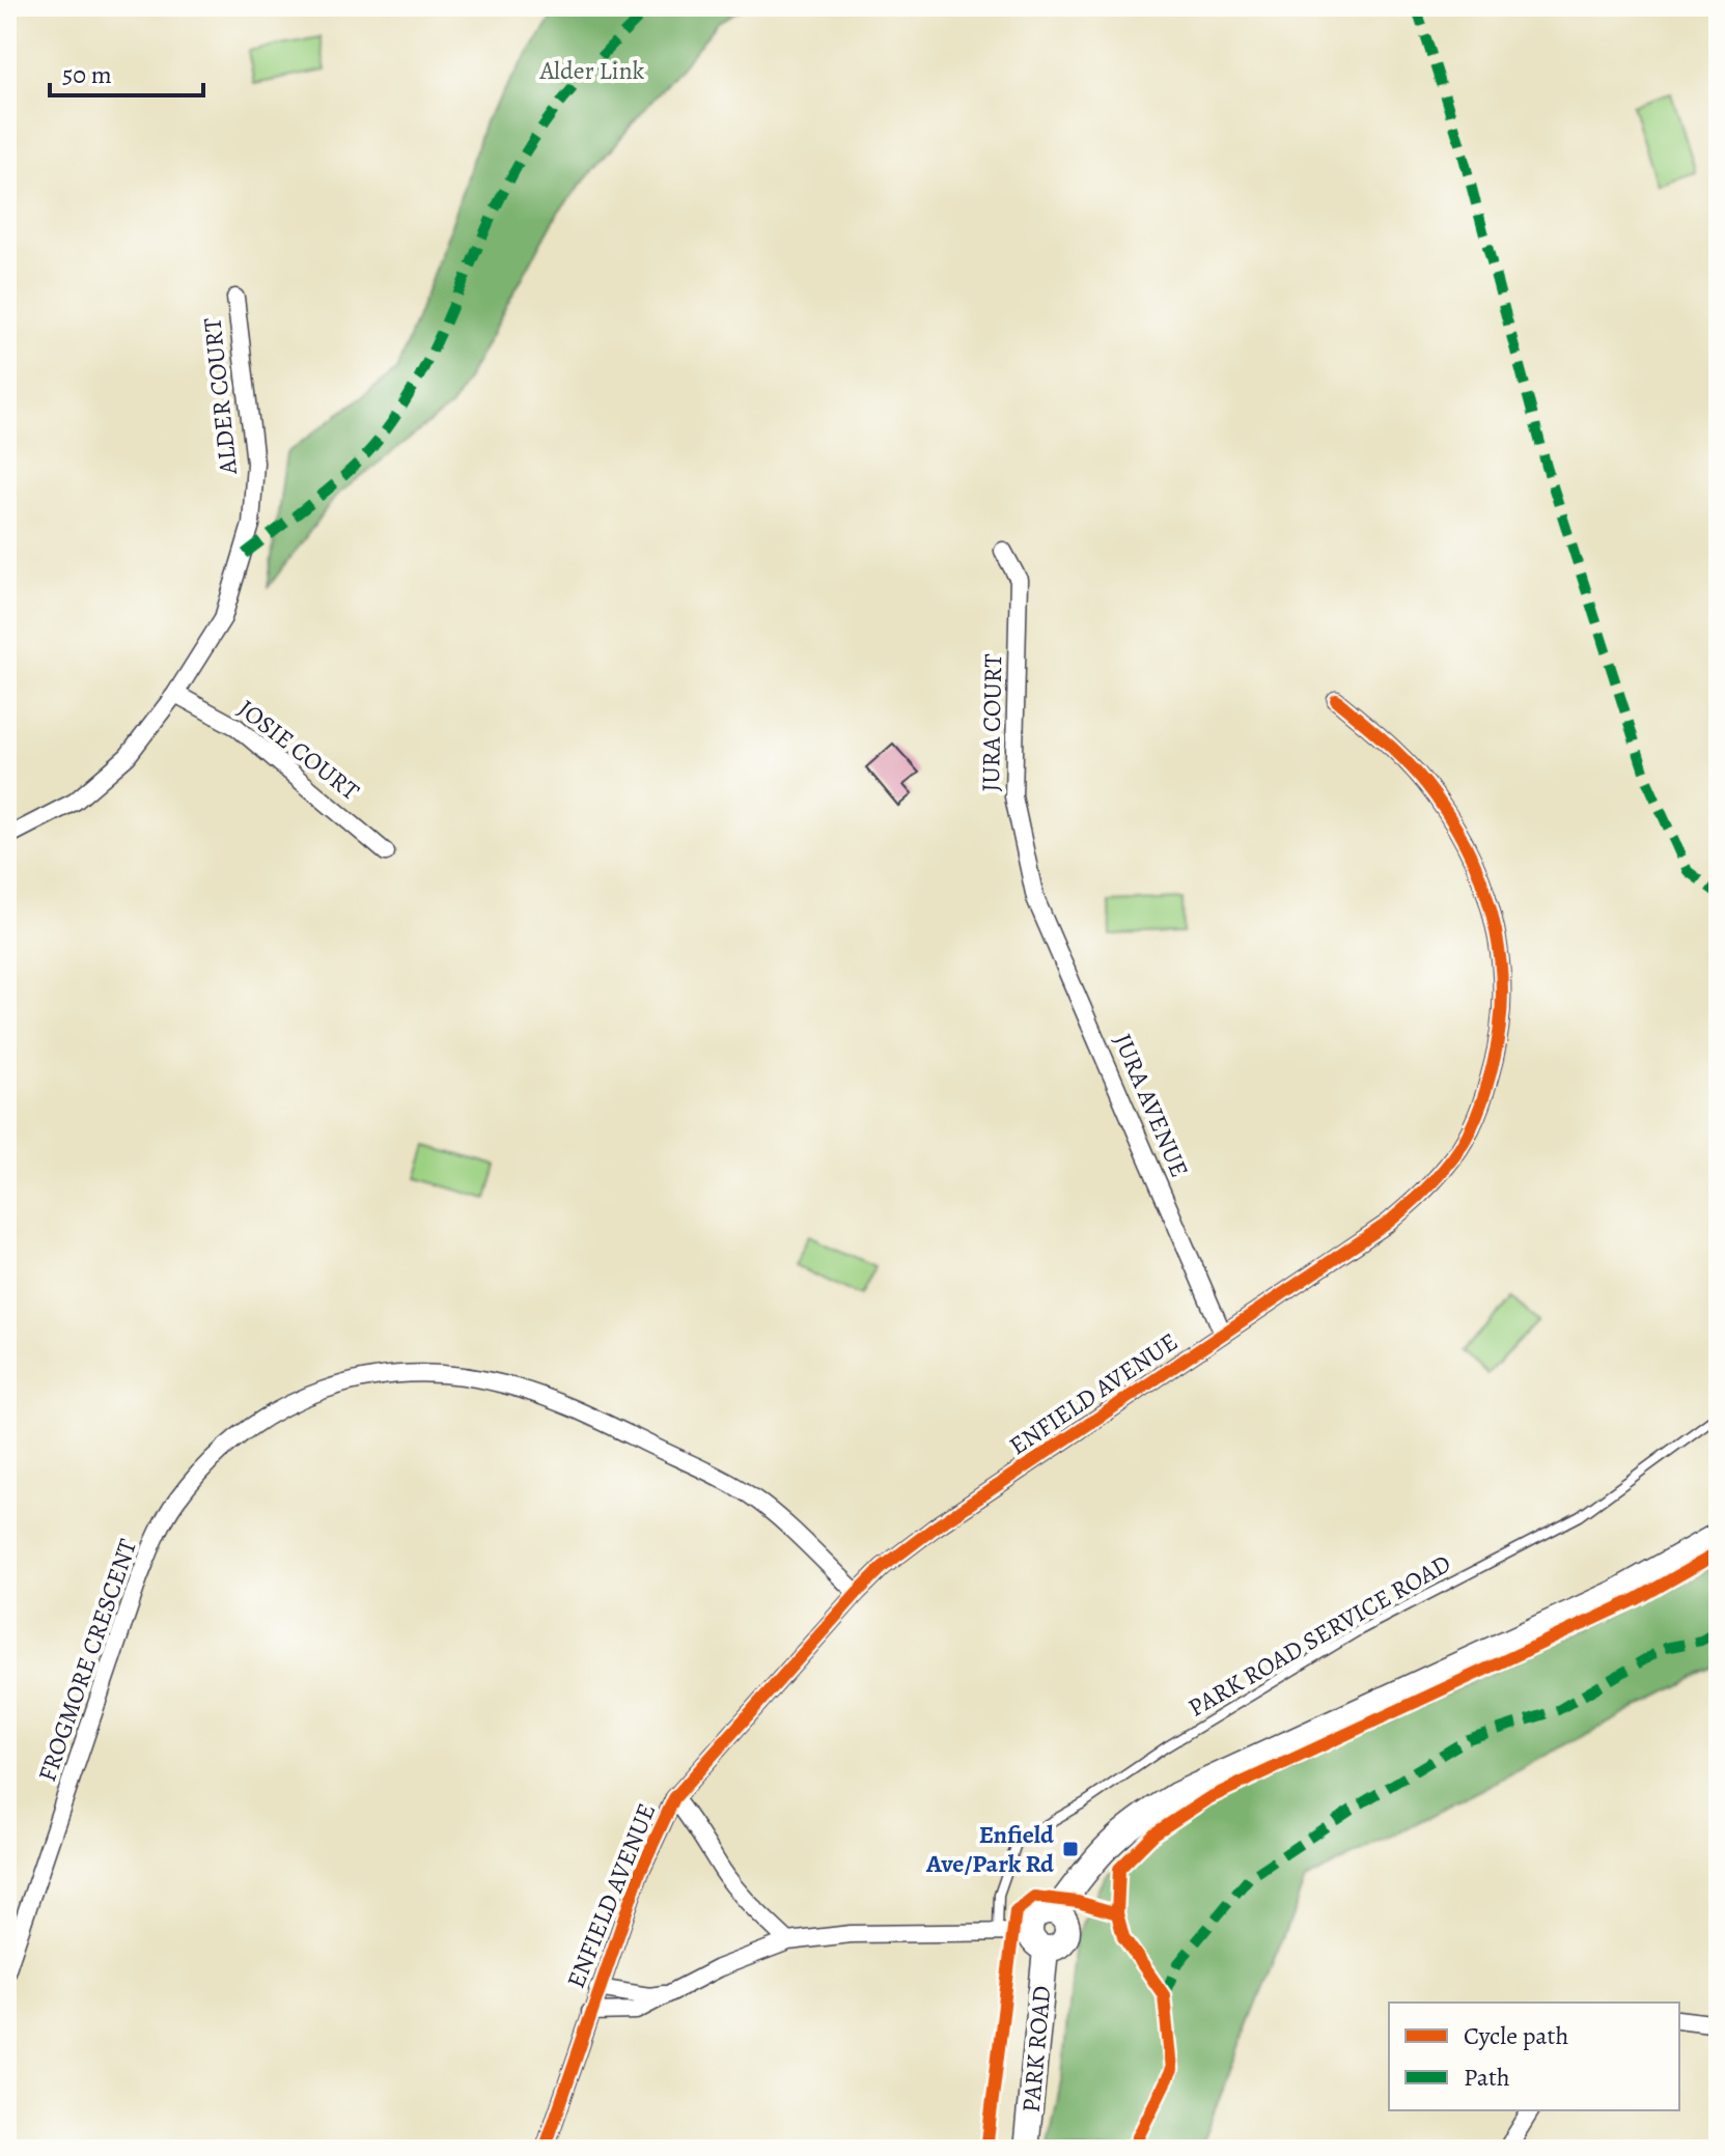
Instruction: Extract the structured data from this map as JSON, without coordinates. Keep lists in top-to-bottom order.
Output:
{
  "streets": {
    "street": [
      "ALDER COURT",
      "JURA COURT",
      "JOSIE COURT",
      "JURA AVENUE",
      "ENFIELD AVENUE",
      "FROGMORE CRESCENT",
      "PARK ROAD"
    ],
    "lane": ["PARK ROAD SERVICE ROAD"]
  },
  "crossings": [
    ["ALDER COURT", "JOSIE COURT"],
    ["JURA COURT", "JURA AVENUE"],
    ["JURA AVENUE", "ENFIELD AVENUE"],
    ["ENFIELD AVENUE", "PARK ROAD SERVICE ROAD"],
    ["ENFIELD AVENUE", "FROGMORE CRESCENT"],
    ["ENFIELD AVENUE", "PARK ROAD"]
  ],
  "parks": ["Alder Link"],
  "places": {
    "transit": ["Enfield Ave/Park Rd"]
  },
  "legend": ["Cycle path", "Path"],
  "scale_bar": "50 m"
}
